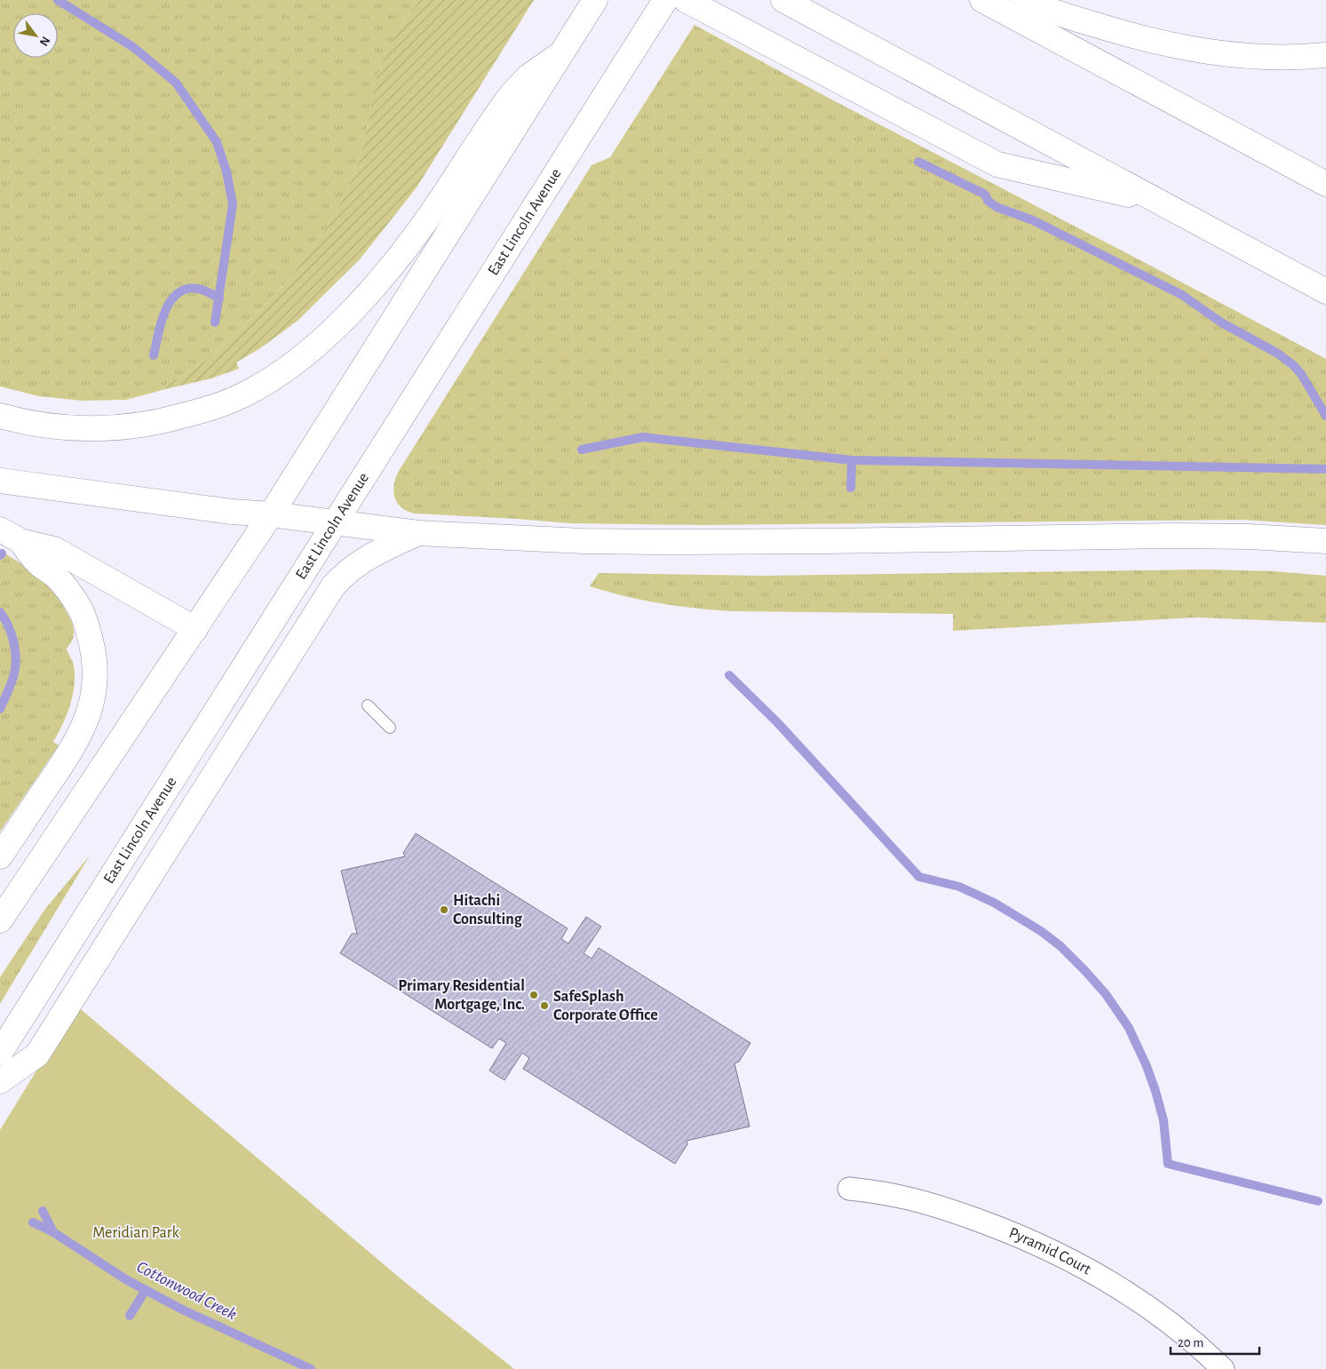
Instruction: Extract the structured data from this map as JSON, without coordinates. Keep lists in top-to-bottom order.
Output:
{
  "streets": {
    "main road": ["East Lincoln Avenue"],
    "street": ["Pyramid Court"]
  },
  "water": ["Cottonwood Creek"],
  "parks": ["Meridian Park"],
  "places": ["Hitachi Consulting", "Primary Residential Mortgage, Inc.", "SafeSplash Corporate Office"],
  "scale_bar": "20 m",
  "north": "bottom right"
}
